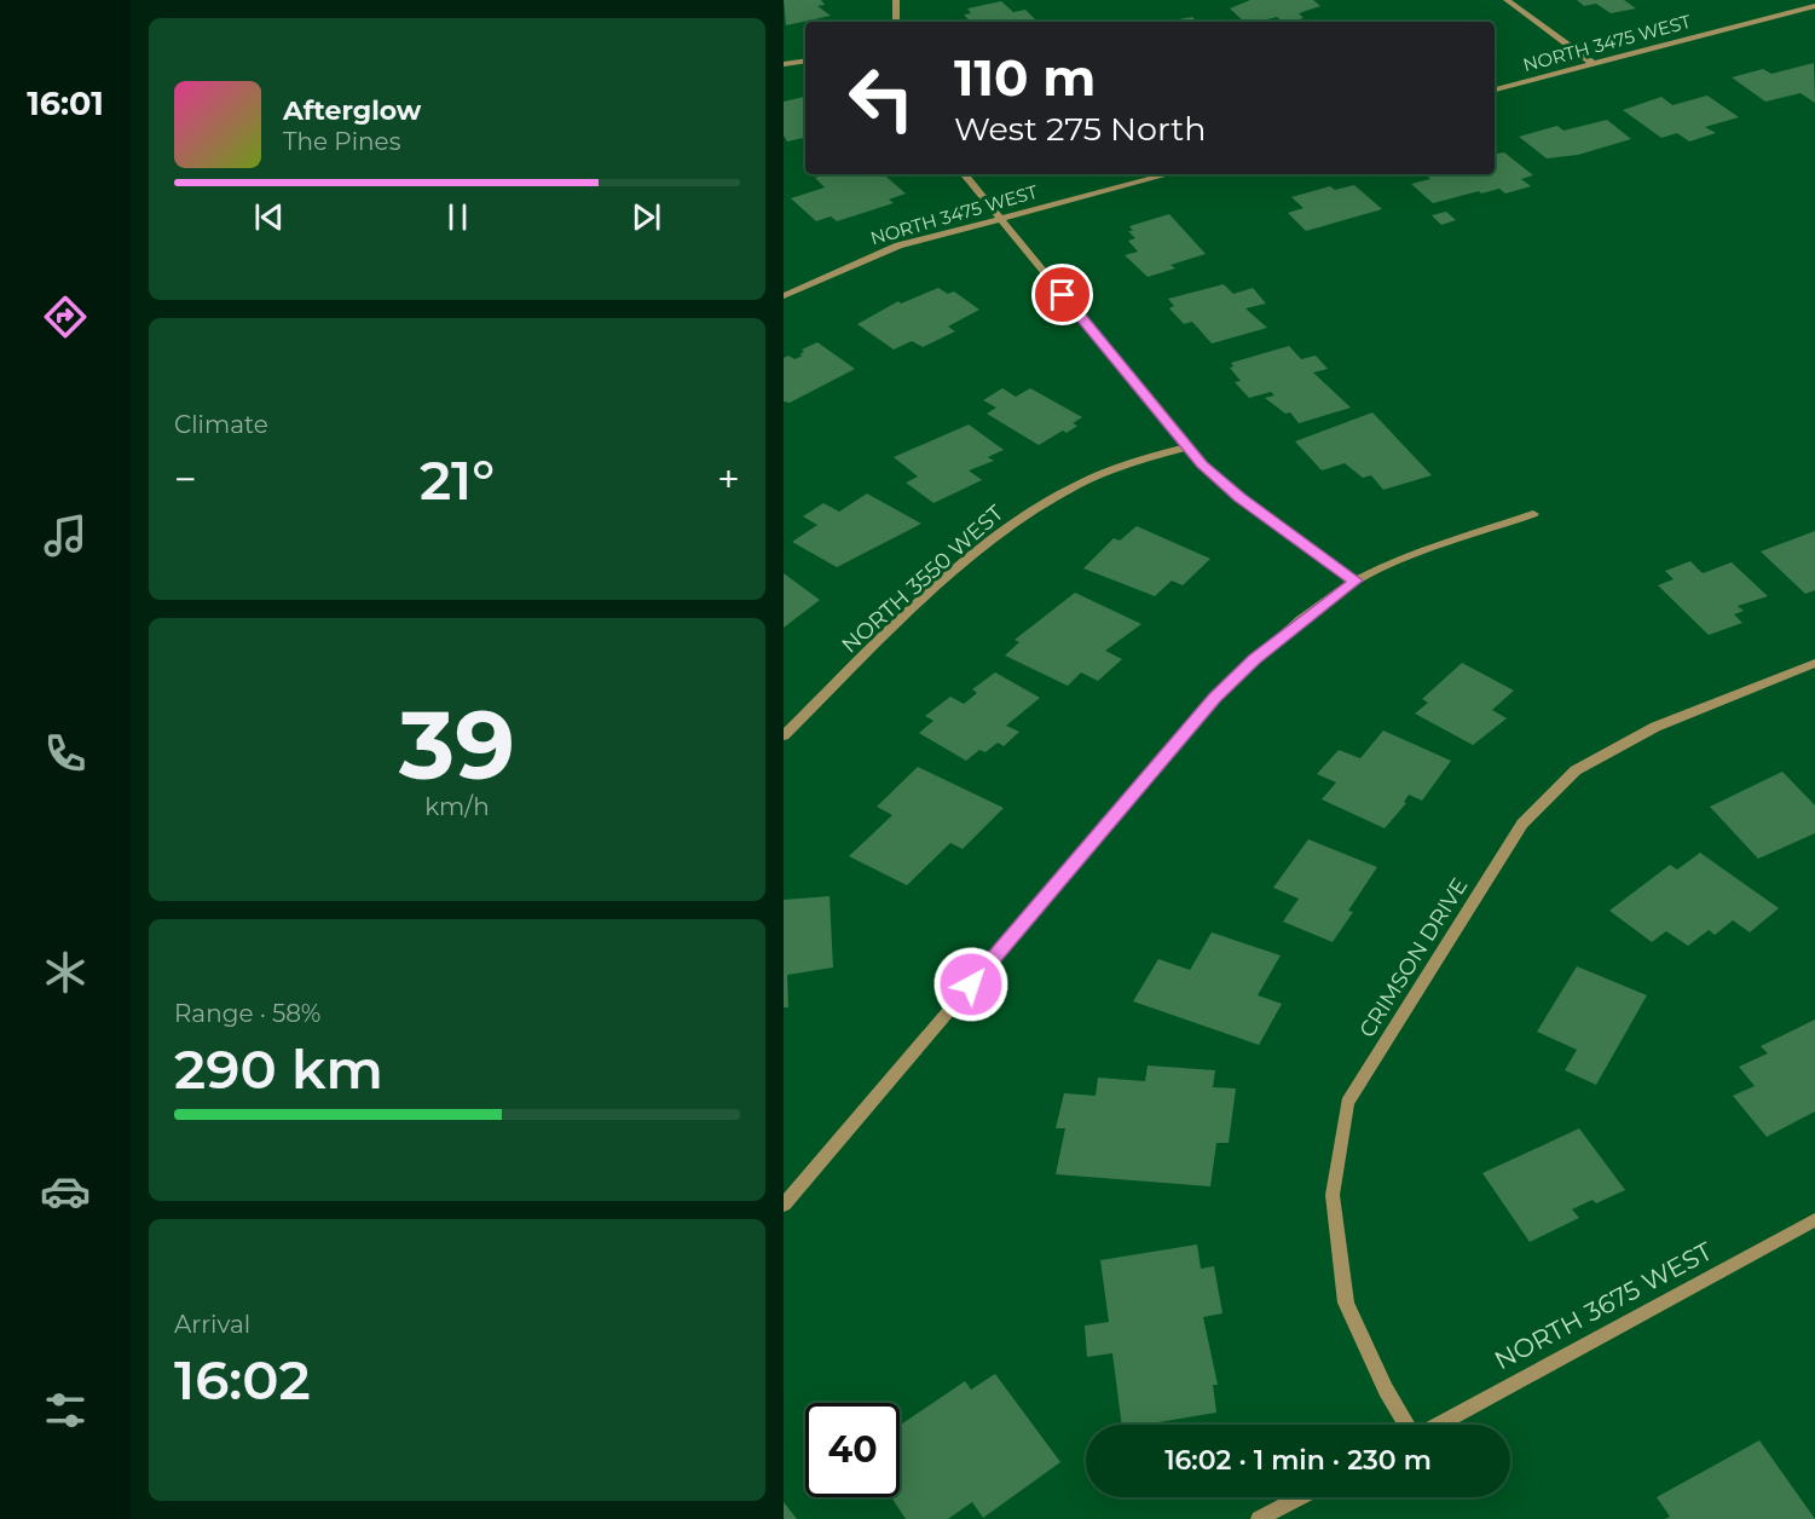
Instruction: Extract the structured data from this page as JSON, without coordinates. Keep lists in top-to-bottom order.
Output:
{
  "streets": {
    "street": [
      "NORTH 3475 WEST",
      "NORTH 3550 WEST",
      "CRIMSON DRIVE",
      "NORTH 3675 WEST"
    ]
  },
  "page": {
    "tabs": "16:01",
    "turn": ["110 m", "West 275 North"],
    "song": ["Afterglow", "The Pines"],
    "tile": [
      "Climate",
      ["39", "km/h"],
      ["Range · 58%", "290 km"],
      ["Arrival", "16:02"]
    ],
    "heat": ["−", "21°", "+"],
    "limit": "40",
    "trip": "16:02 · 1 min · 230 m"
  }
}
